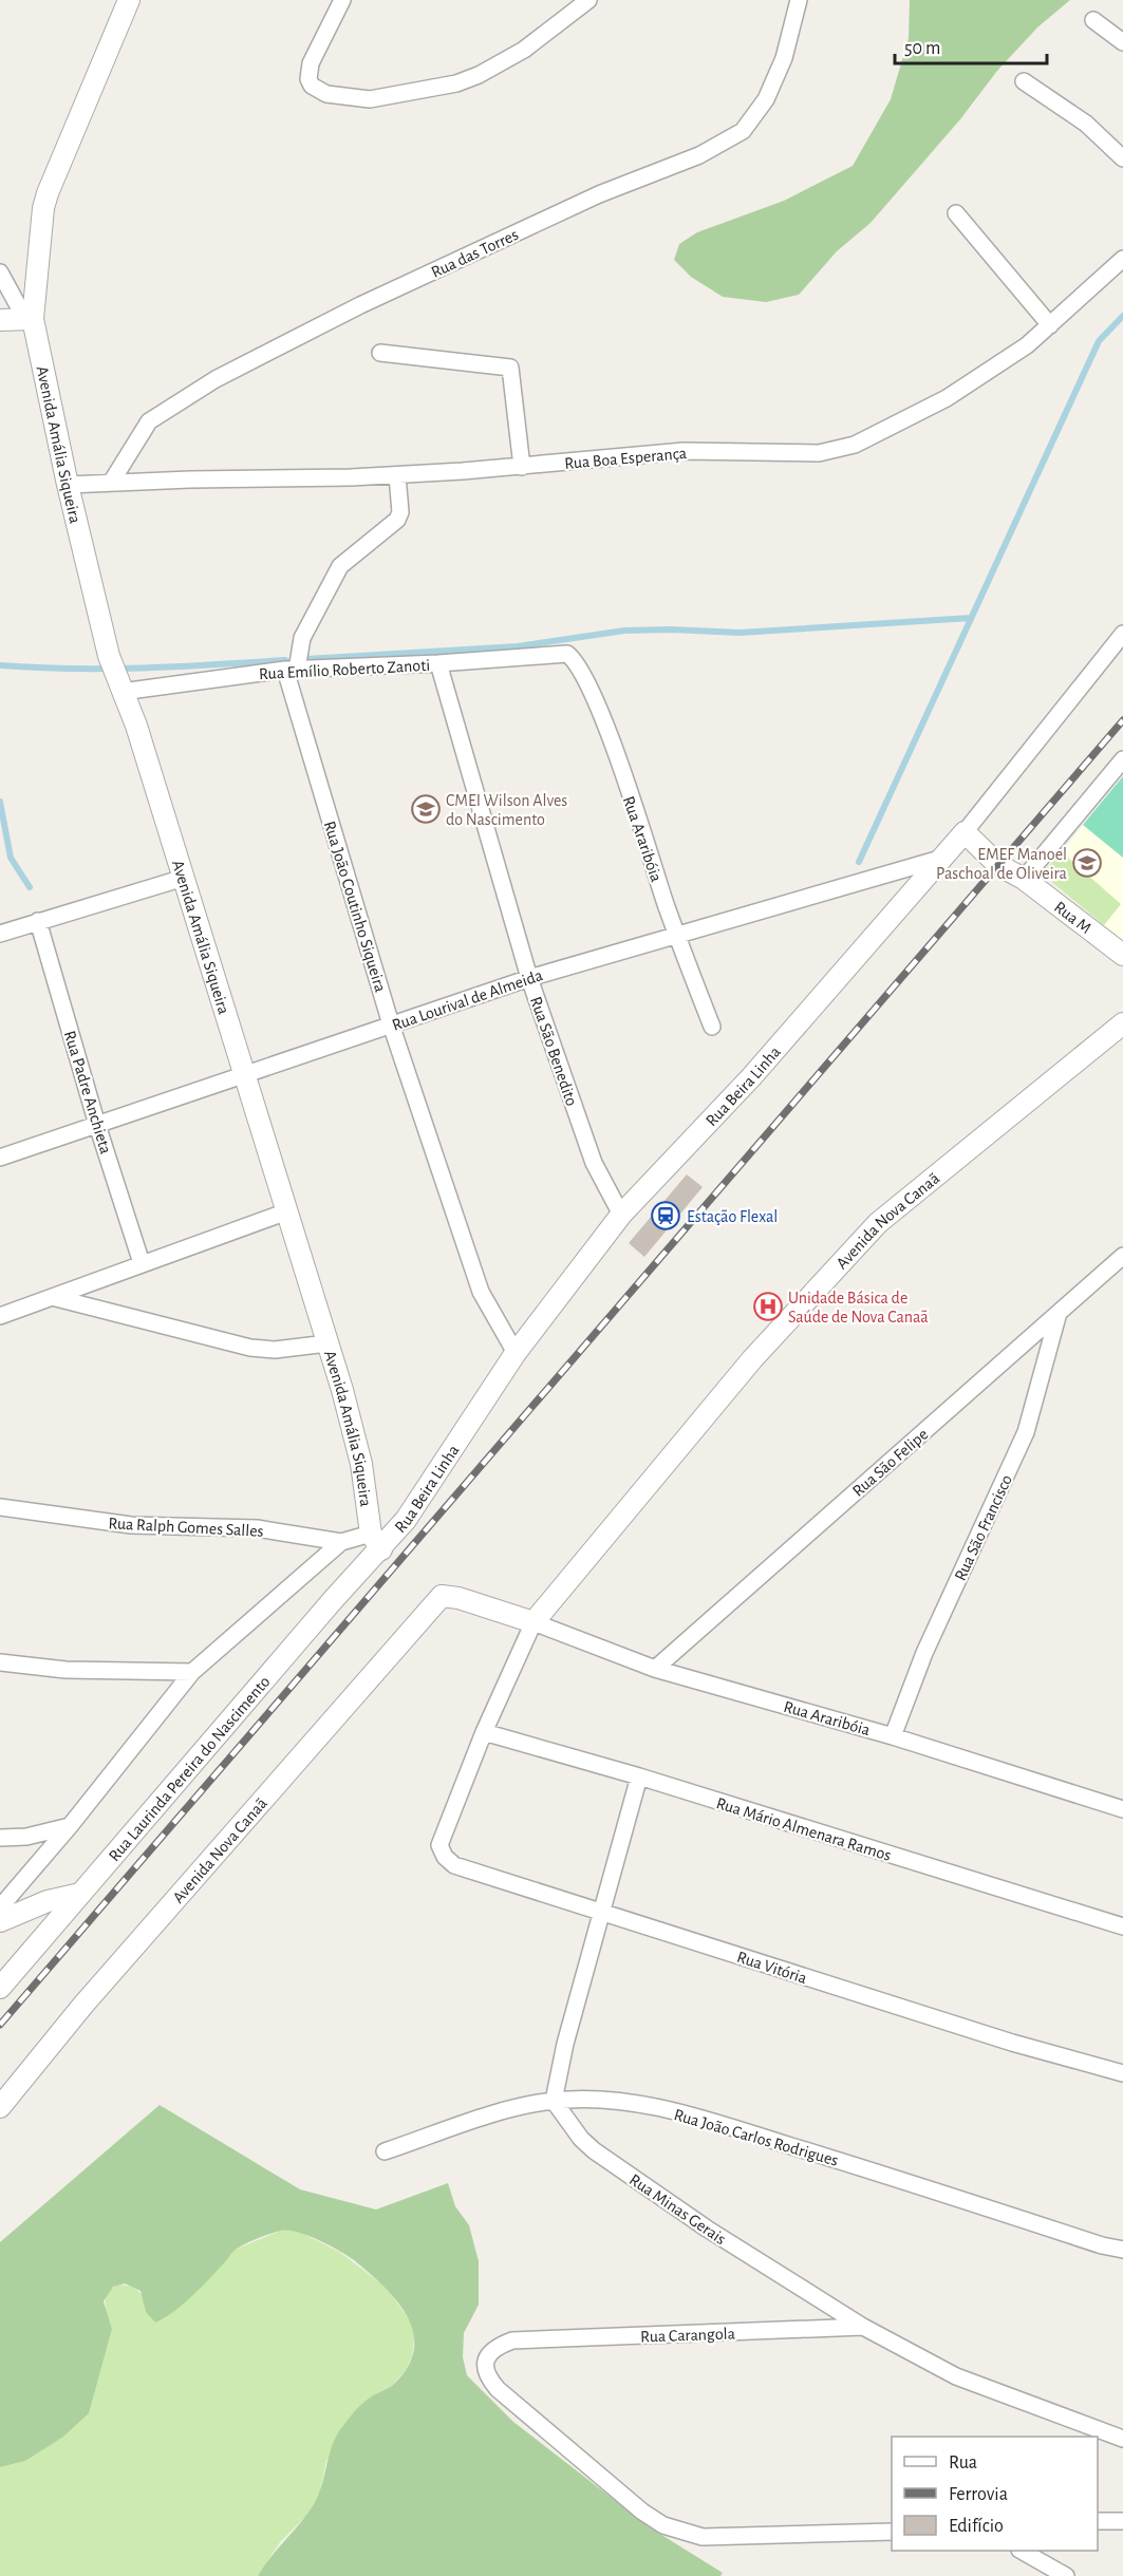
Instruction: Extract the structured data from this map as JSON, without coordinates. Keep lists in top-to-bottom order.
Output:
{
  "streets": {
    "street": [
      "Rua das Torres",
      "Avenida Amália Siqueira",
      "Rua Boa Esperança",
      "Rua Emílio Roberto Zanoti",
      "Rua Araribóia",
      "Rua João Coutinho Siqueira",
      "Rua M",
      "Rua Lourival de Almeida",
      "Rua São Benedito",
      "Rua Beira Linha",
      "Rua Padre Anchieta",
      "Avenida Nova Canaã",
      "Rua São Felipe",
      "Rua Ralph Gomes Salles",
      "Rua São Francisco",
      "Rua Laurinda Pereira do Nascimento",
      "Rua Mário Almenara Ramos",
      "Rua Vitória",
      "Rua João Carlos Rodrigues",
      "Rua Minas Gerais",
      "Rua Carangola"
    ]
  },
  "crossings": [
    ["Rua das Torres", "Rua Boa Esperança"],
    ["Avenida Amália Siqueira", "Rua Boa Esperança"],
    ["Avenida Amália Siqueira", "Rua Emílio Roberto Zanoti"],
    ["Avenida Amália Siqueira", "Rua Lourival de Almeida"],
    ["Avenida Amália Siqueira", "Rua Beira Linha"],
    ["Avenida Amália Siqueira", "Rua Ralph Gomes Salles"],
    ["Avenida Amália Siqueira", "Rua Laurinda Pereira do Nascimento"],
    ["Rua Emílio Roberto Zanoti", "Rua Araribóia"],
    ["Rua Emílio Roberto Zanoti", "Rua João Coutinho Siqueira"],
    ["Rua Emílio Roberto Zanoti", "Rua São Benedito"],
    ["Rua Araribóia", "Rua Lourival de Almeida"],
    ["Rua Araribóia", "Avenida Nova Canaã"],
    ["Rua Araribóia", "Rua São Felipe"],
    ["Rua Araribóia", "Rua São Francisco"],
    ["Rua João Coutinho Siqueira", "Rua Lourival de Almeida"],
    ["Rua João Coutinho Siqueira", "Rua Beira Linha"],
    ["Rua M", "Rua Beira Linha"],
    ["Rua Lourival de Almeida", "Rua São Benedito"],
    ["Rua Lourival de Almeida", "Rua Beira Linha"],
    ["Rua Lourival de Almeida", "Rua Padre Anchieta"],
    ["Rua São Benedito", "Rua Beira Linha"],
    ["Rua Beira Linha", "Rua Ralph Gomes Salles"],
    ["Rua Beira Linha", "Rua Laurinda Pereira do Nascimento"],
    ["Rua São Felipe", "Rua São Francisco"],
    ["Rua Ralph Gomes Salles", "Rua Laurinda Pereira do Nascimento"],
    ["Rua Mário Almenara Ramos", "Rua Vitória"],
    ["Rua João Carlos Rodrigues", "Rua Minas Gerais"],
    ["Rua Minas Gerais", "Rua Carangola"]
  ],
  "places": {
    "school or university": ["CMEI Wilson Alves do Nascimento", "EMEF Manoel Paschoal de Oliveira"],
    "station": ["Estação Flexal"],
    "hospital": ["Unidade Básica de Saúde de Nova Canaã"]
  },
  "legend": ["Rua", "Ferrovia", "Edifício"],
  "scale_bar": "50 m"
}
